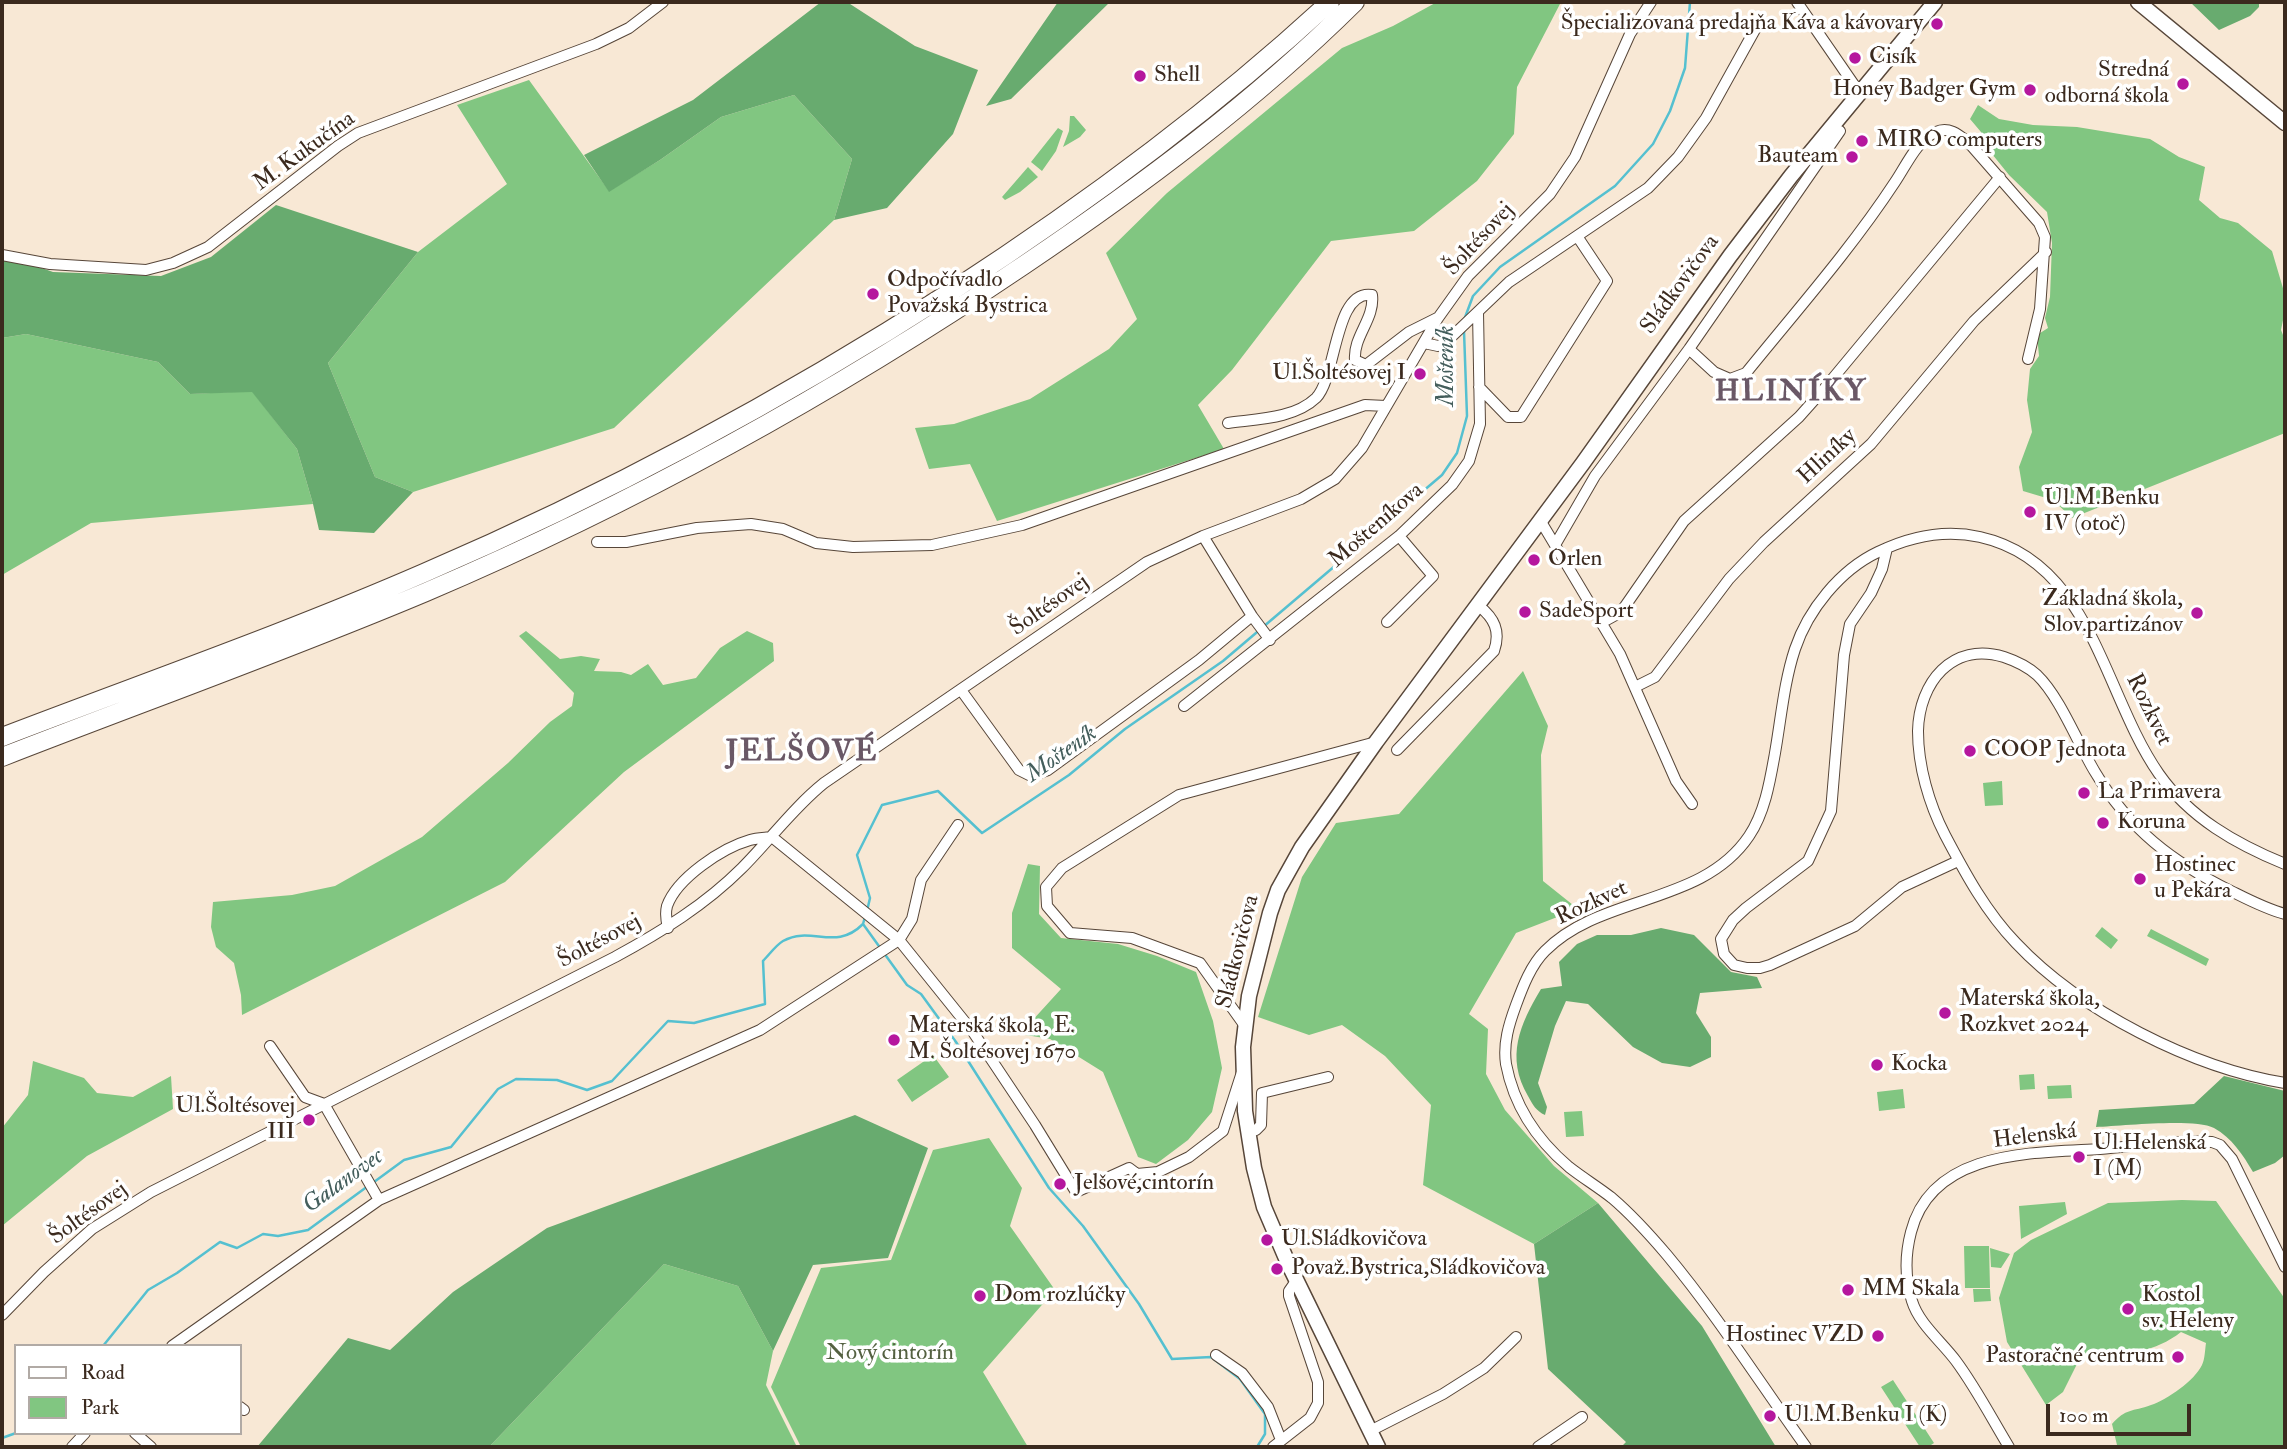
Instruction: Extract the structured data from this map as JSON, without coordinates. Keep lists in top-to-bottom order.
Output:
{
  "streets": {
    "main road": ["Sládkovičova"],
    "street": [
      "M. Kukučína",
      "Šoltésovej",
      "Hliníky",
      "Mošteníkova",
      "Rozkvet",
      "Helenská"
    ]
  },
  "crossings": [
    ["Šoltésovej", "Mošteníkova"]
  ],
  "districts": ["HLINÍKY", "JELŠOVÉ"],
  "water": ["Mošteník", "Galanovec"],
  "parks": ["Nový cintorín"],
  "places": [
    "Špecializovaná predajňa Káva a kávovary",
    "Cisík",
    "Shell",
    "Stredná odborná škola",
    "Honey Badger Gym",
    "MIRO computers",
    "Bauteam",
    "Odpočívadlo Považská Bystrica",
    "Ul.Šoltésovej I",
    "Ul.M.Benku IV (otoč)",
    "Orlen",
    "SadeSport",
    "Základná škola, Slov.partizánov",
    "COOP Jednota",
    "La Primavera",
    "Koruna",
    "Hostinec u Pekára",
    "Materská škola, Rozkvet 2024",
    "Materská škola, E. M. Šoltésovej 1670",
    "Kocka",
    "Ul.Šoltésovej III",
    "Ul.Helenská I (M)",
    "Jelšové,cintorín",
    "Ul.Sládkovičova",
    "Považ.Bystrica,Sládkovičova",
    "MM Skala",
    "Dom rozlúčky",
    "Kostol sv. Heleny",
    "Hostinec VZD",
    "Pastoračné centrum",
    "Ul.M.Benku I (K)"
  ],
  "legend": ["Road", "Park"],
  "scale_bar": "100 m"
}
